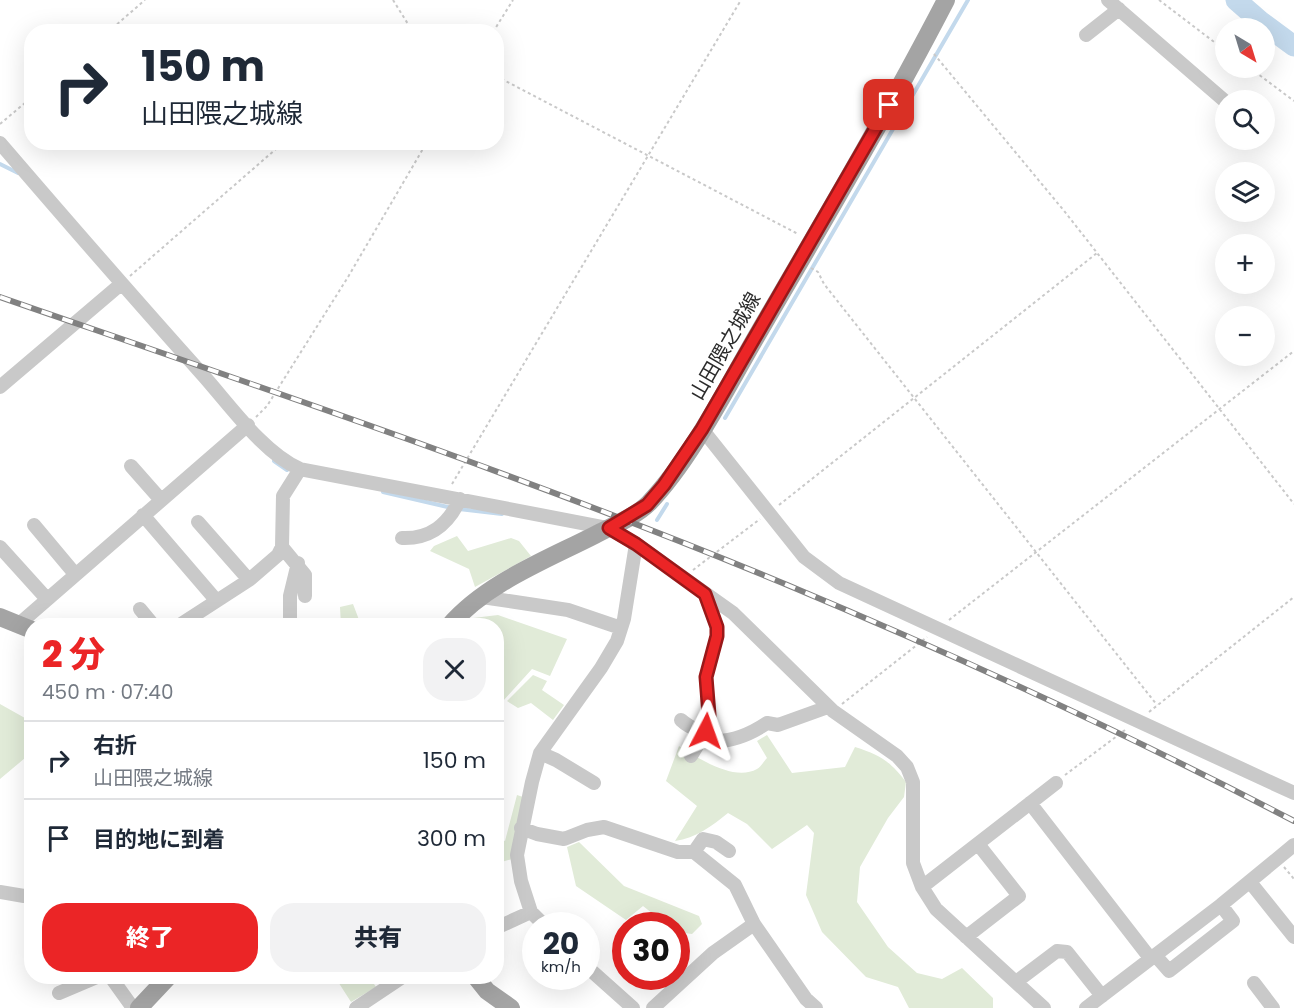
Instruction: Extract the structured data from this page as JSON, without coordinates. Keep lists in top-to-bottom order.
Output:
{
  "streets": {
    "main road": ["山田隈之城線"]
  },
  "north": "bottom right",
  "page": {
    "map_buttons": ["+", "−"],
    "turn": ["150 m", "山田隈之城線"],
    "heading": ["2 分", "450 m · 07:40"],
    "list": [
      {
        "name": "右折",
        "note": "山田隈之城線",
        "value": "150 m"
      },
      {
        "name": "目的地に到着",
        "value": "300 m"
      }
    ],
    "buttons": ["終了", "共有"],
    "speed": "20 km/h",
    "limit": "30"
  }
}
